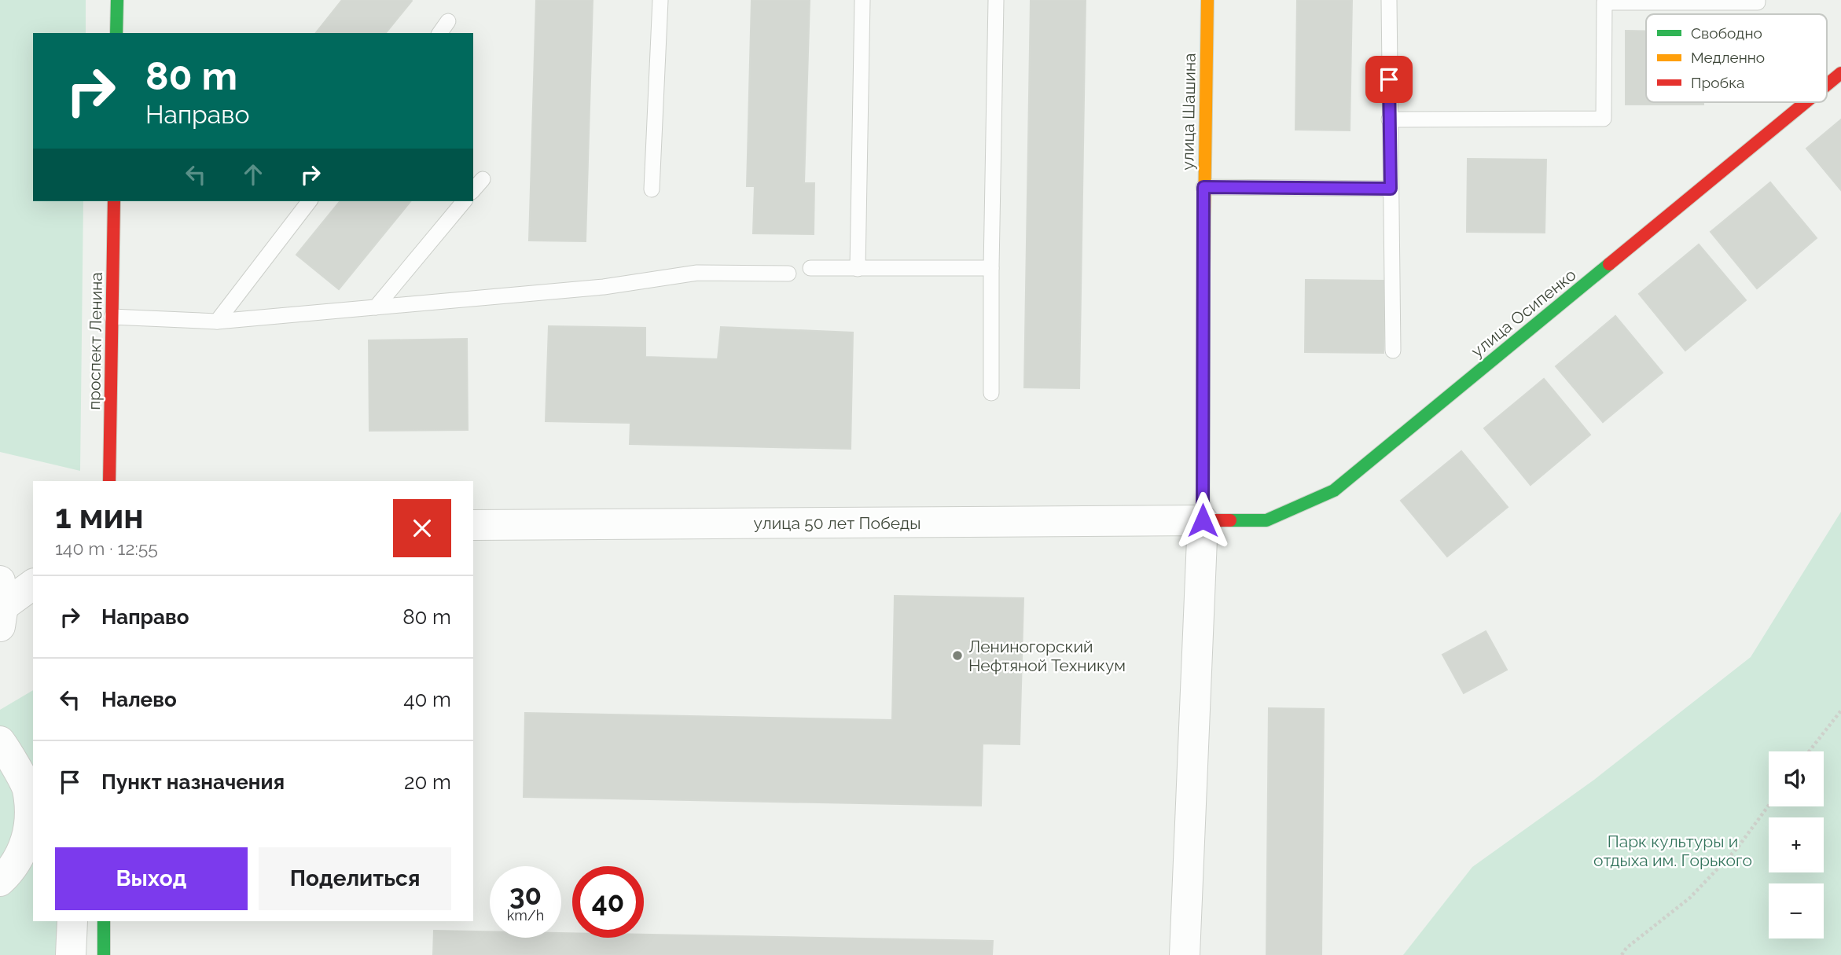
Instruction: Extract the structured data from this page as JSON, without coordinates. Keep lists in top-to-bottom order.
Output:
{
  "streets": {
    "street": [
      "улица Шашина",
      "улица Осипенко",
      "проспект Ленина",
      "улица 50 лет Победы"
    ]
  },
  "crossings": [
    ["улица Шашина", "улица Осипенко"],
    ["улица Шашина", "улица 50 лет Победы"],
    ["улица Осипенко", "улица 50 лет Победы"]
  ],
  "parks": ["Парк культуры и отдыха им. Горького"],
  "places": ["Лениногорский Нефтяной Техникум"],
  "legend": ["Свободно", "Медленно", "Пробка"],
  "page": {
    "turn": ["80 m", "Направо"],
    "heading": ["1 мин", "140 m · 12:55"],
    "list": [
      {
        "name": "Направо",
        "value": "80 m"
      },
      {
        "name": "Налево",
        "value": "40 m"
      },
      {
        "name": "Пункт назначения",
        "value": "20 m"
      }
    ],
    "map_buttons": ["+", "−"],
    "buttons": ["Выход", "Поделиться"],
    "speed": "30 km/h",
    "limit": "40"
  }
}
